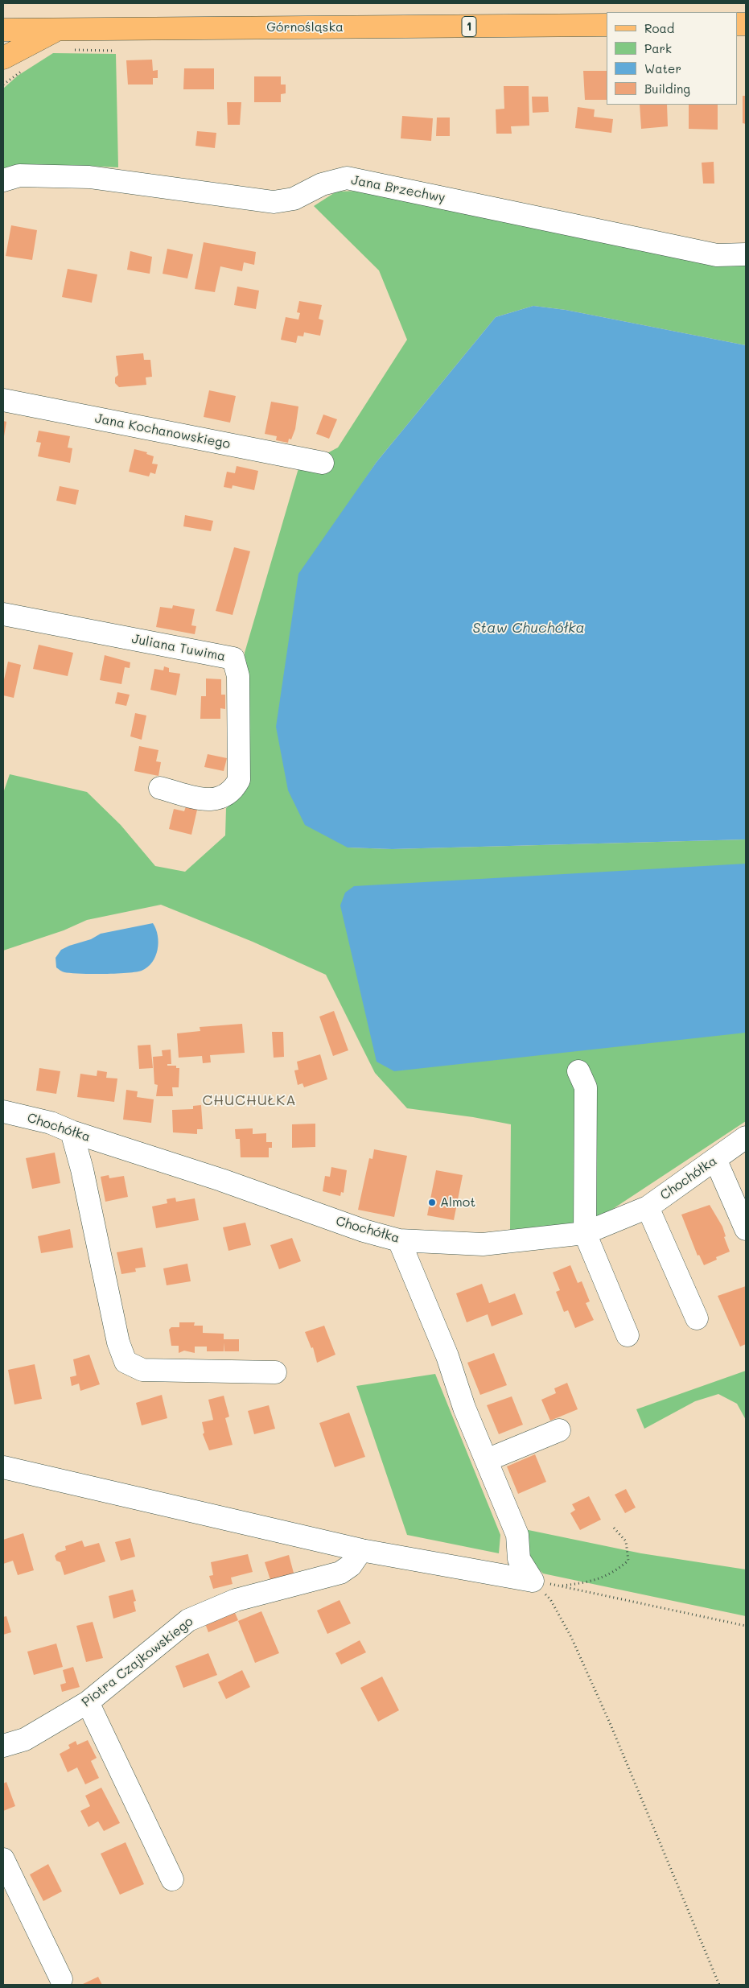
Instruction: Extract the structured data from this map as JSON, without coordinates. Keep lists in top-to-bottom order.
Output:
{
  "streets": {
    "main road": ["1", "Górnośląska"],
    "street": [
      "Jana Brzechwy",
      "Jana Kochanowskiego",
      "Juliana Tuwima",
      "Chochółka",
      "Piotra Czajkowskiego"
    ]
  },
  "districts": ["CHUCHUŁKA"],
  "water": ["Staw Chuchółka"],
  "places": ["Almot"],
  "legend": [
    "Road",
    "Park",
    "Water",
    "Building"
  ]
}
